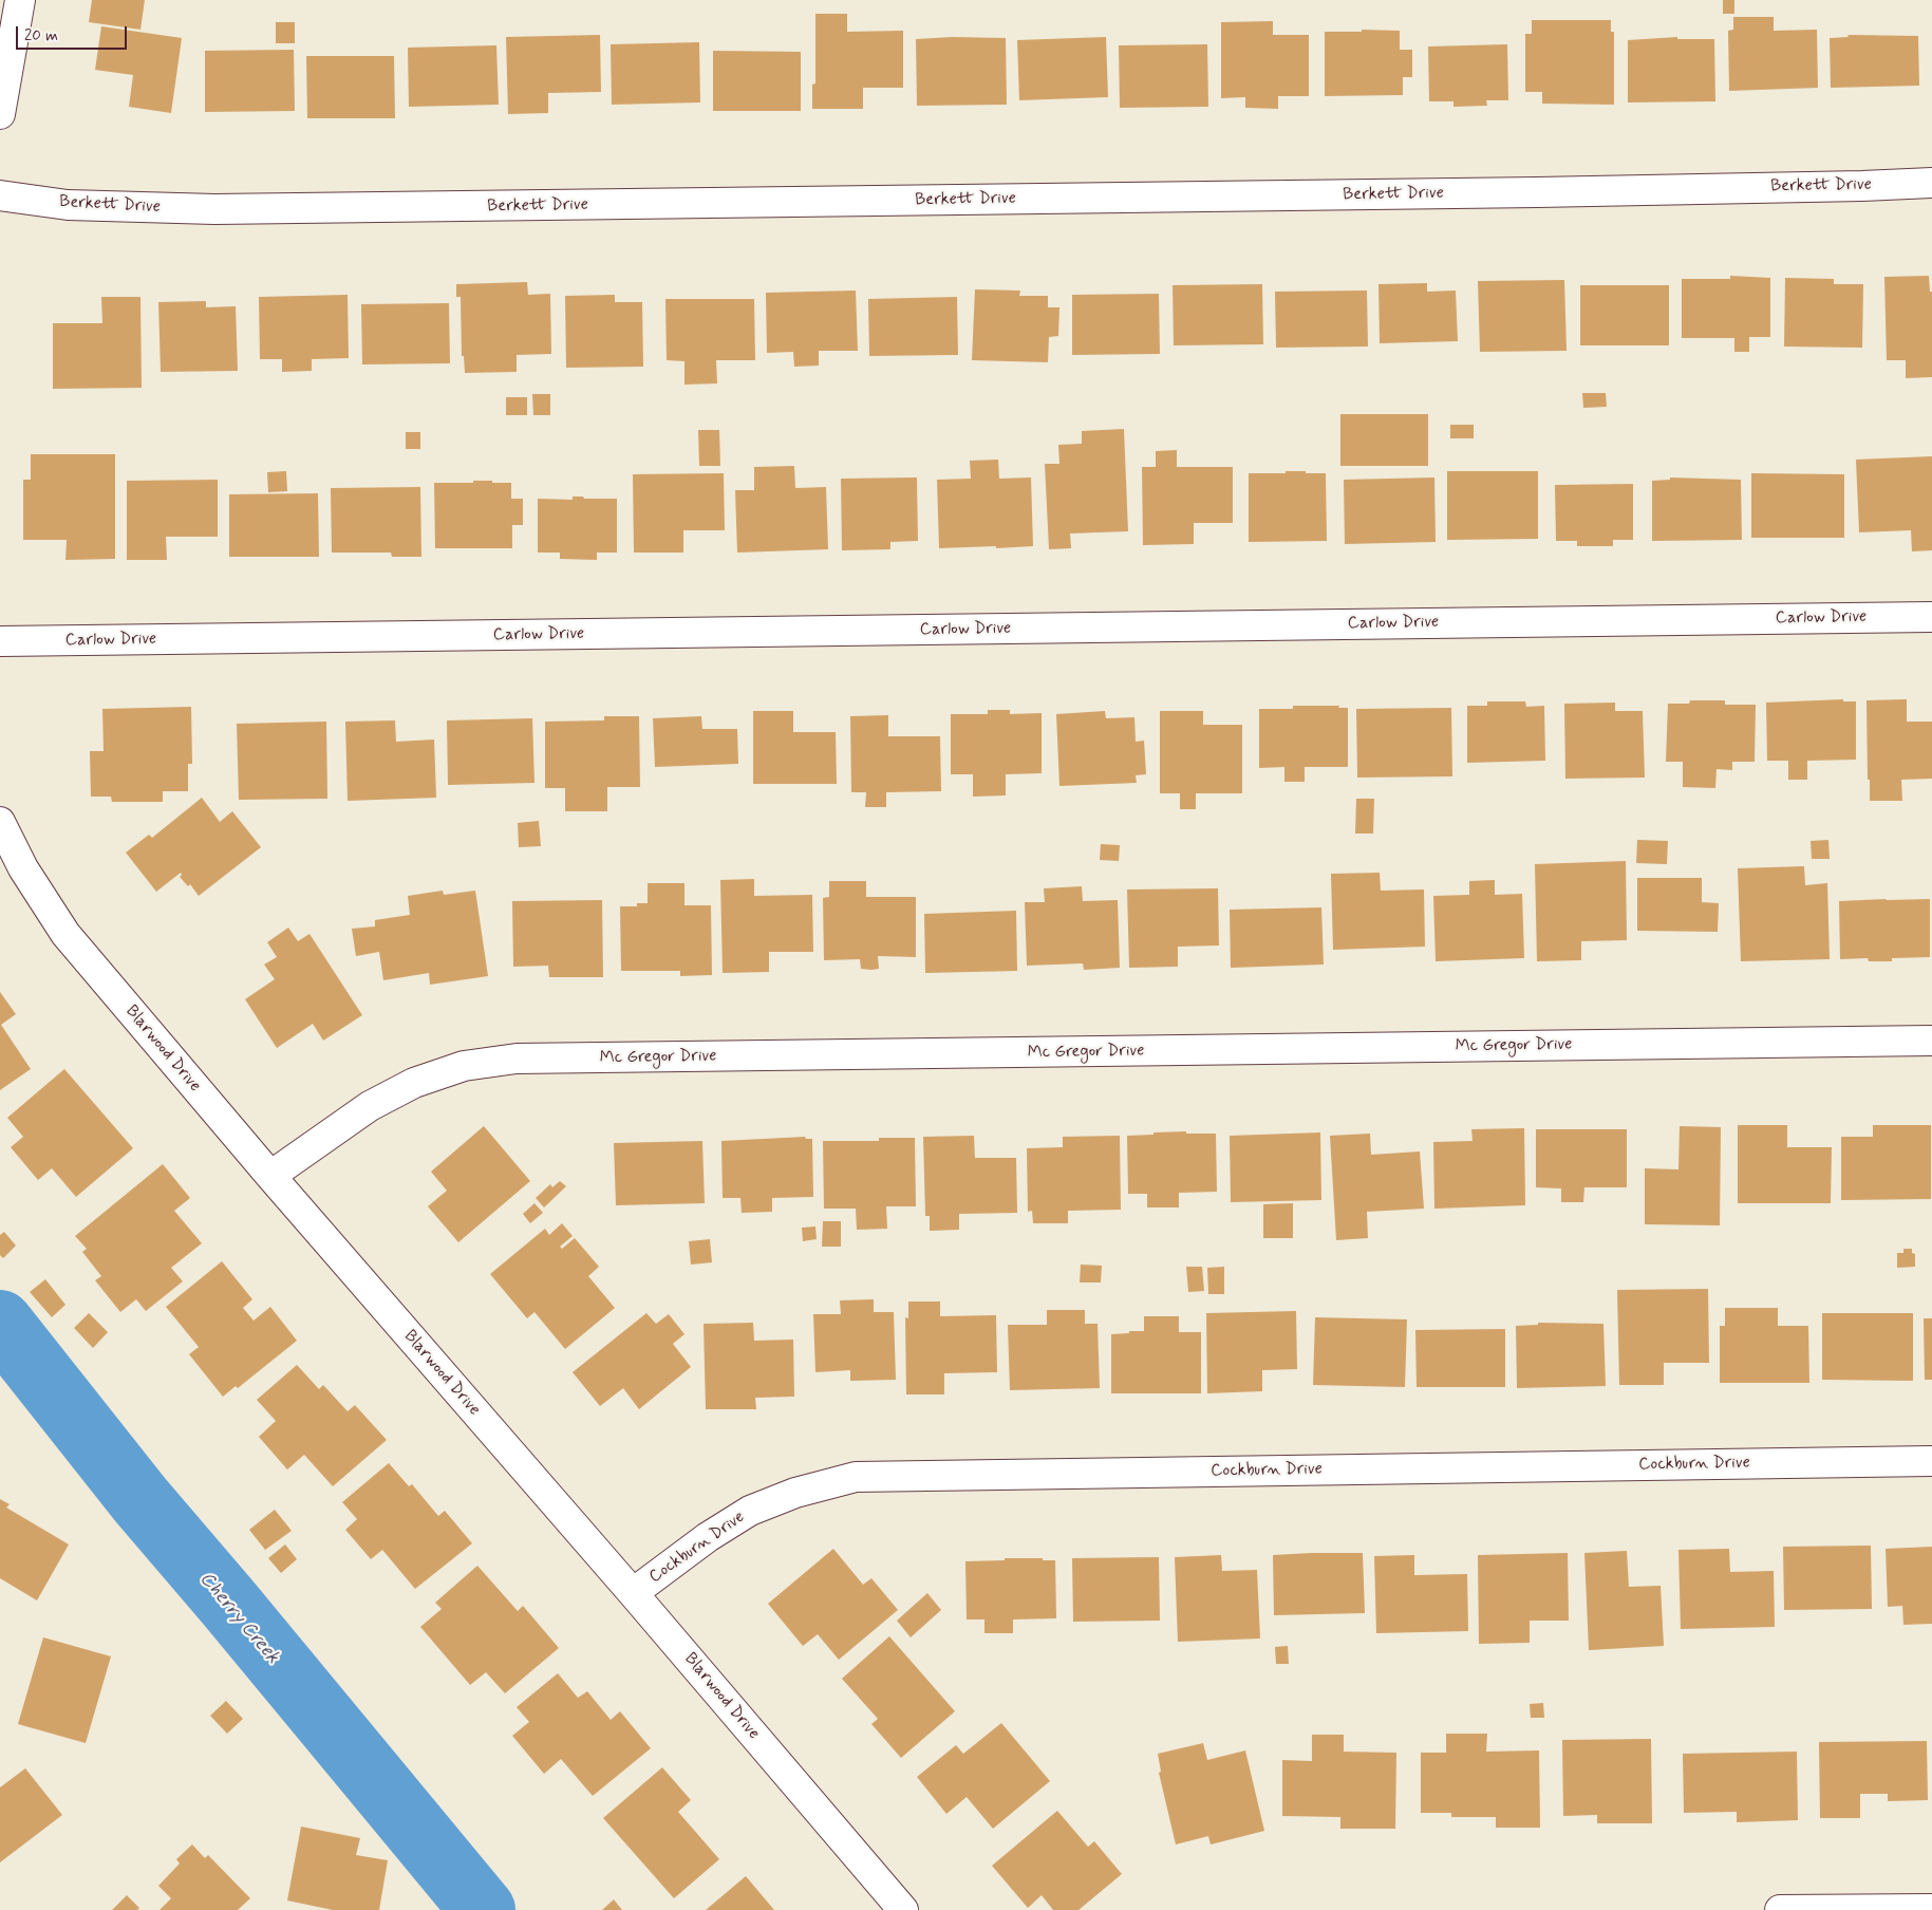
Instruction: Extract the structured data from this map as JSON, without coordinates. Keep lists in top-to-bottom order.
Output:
{
  "streets": {
    "street": [
      "Berkett Drive",
      "Carlow Drive",
      "Mc Gregor Drive",
      "Blarwood Drive",
      "Cockburn Drive"
    ]
  },
  "crossings": [
    ["Mc Gregor Drive", "Blarwood Drive"],
    ["Blarwood Drive", "Cockburn Drive"]
  ],
  "water": ["Cherry Creek"],
  "scale_bar": "20 m"
}
